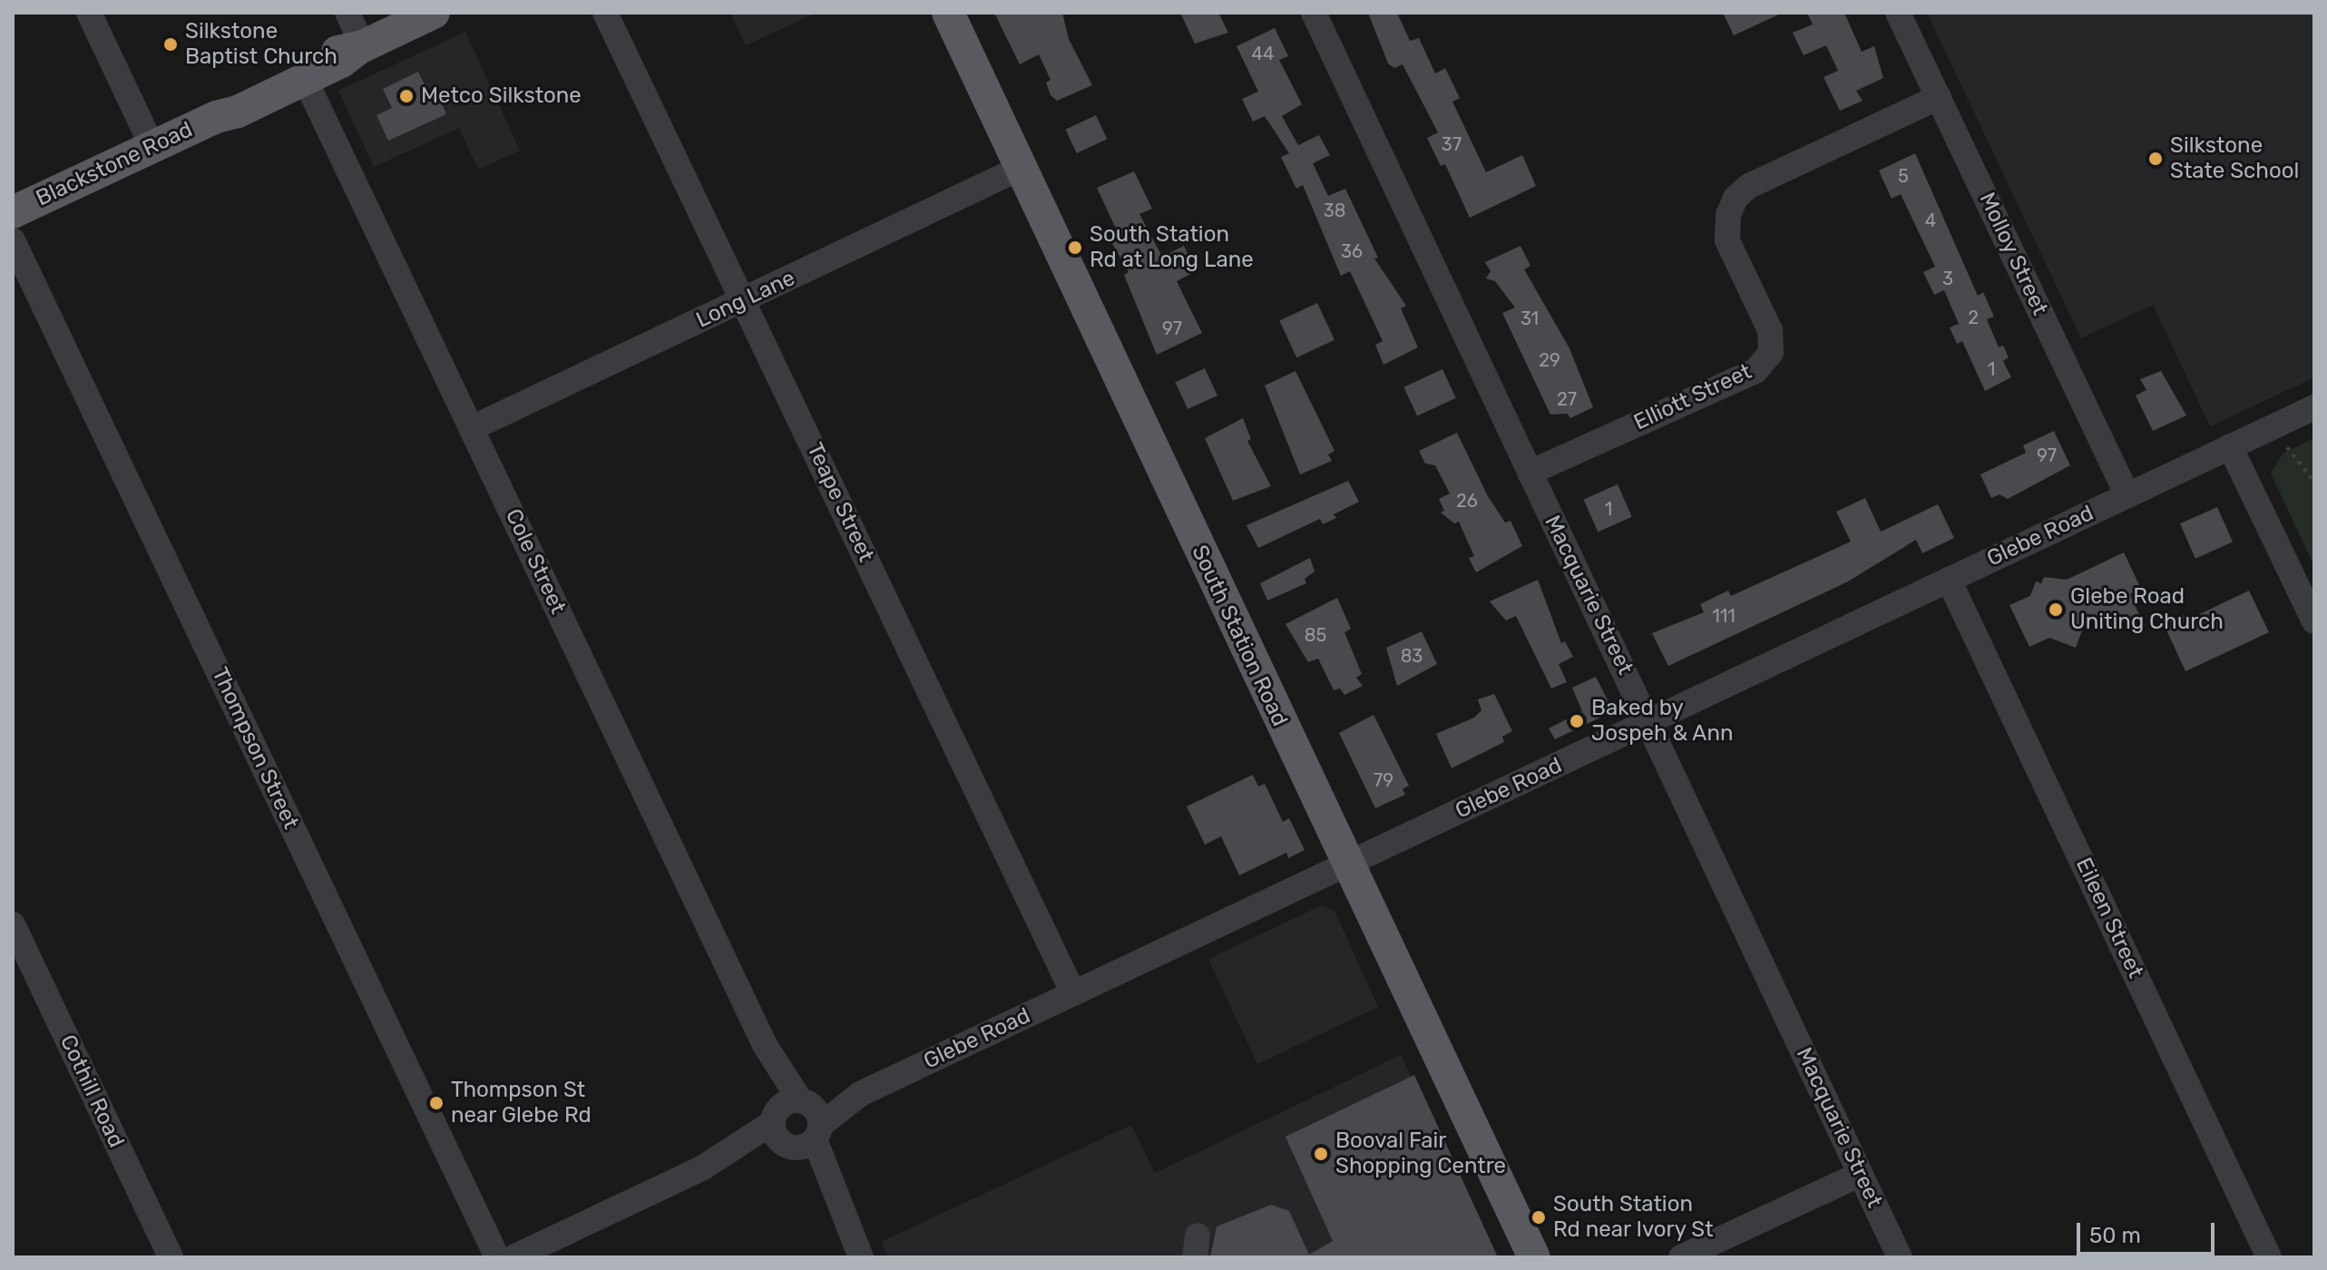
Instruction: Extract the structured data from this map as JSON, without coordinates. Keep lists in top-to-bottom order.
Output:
{
  "streets": {
    "main road": ["Blackstone Road", "South Station Road"],
    "street": [
      "Molloy Street",
      "Long Lane",
      "Elliott Street",
      "Teape Street",
      "Glebe Road",
      "Cole Street",
      "Macquarie Street",
      "Thompson Street",
      "Eileen Street",
      "Cothill Road"
    ]
  },
  "crossings": [
    ["Blackstone Road", "Cole Street"],
    ["Molloy Street", "Elliott Street"],
    ["Molloy Street", "Glebe Road"],
    ["Long Lane", "Teape Street"],
    ["Long Lane", "Cole Street"],
    ["Long Lane", "South Station Road"],
    ["Elliott Street", "Macquarie Street"],
    ["Teape Street", "Glebe Road"],
    ["Glebe Road", "Cole Street"],
    ["Glebe Road", "Macquarie Street"],
    ["Glebe Road", "South Station Road"],
    ["Glebe Road", "Eileen Street"]
  ],
  "places": [
    "Silkstone Baptist Church",
    "Metco Silkstone",
    "Silkstone State School",
    "South Station Rd at Long Lane",
    "Glebe Road Uniting Church",
    "Baked by Jospeh & Ann",
    "Thompson St near Glebe Rd",
    "Booval Fair Shopping Centre",
    "South Station Rd near Ivory St"
  ],
  "house_numbers": [
    "44",
    "37",
    "5",
    "38",
    "4",
    "36",
    "3",
    "2",
    "31",
    "97",
    "29",
    "1",
    "27",
    "97",
    "26",
    "1",
    "111",
    "85",
    "83",
    "79"
  ],
  "scale_bar": "50 m"
}
